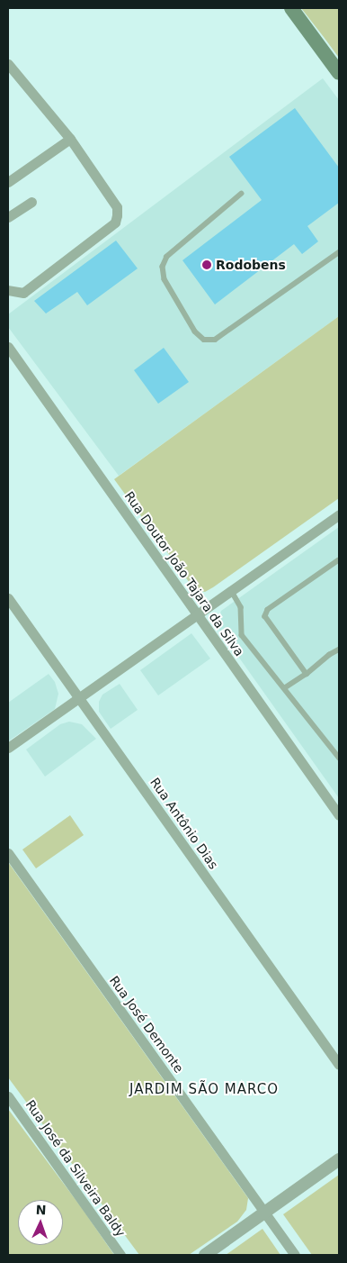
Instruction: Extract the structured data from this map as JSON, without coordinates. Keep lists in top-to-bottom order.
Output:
{
  "streets": {
    "street": [
      "Rua Doutor João Tajara da Silva",
      "Rua Antônio Dias",
      "Rua José Demonte",
      "Rua José da Silveira Baldy"
    ]
  },
  "districts": ["JARDIM SÃO MARCO"],
  "places": ["Rodobens"],
  "north": "top"
}
